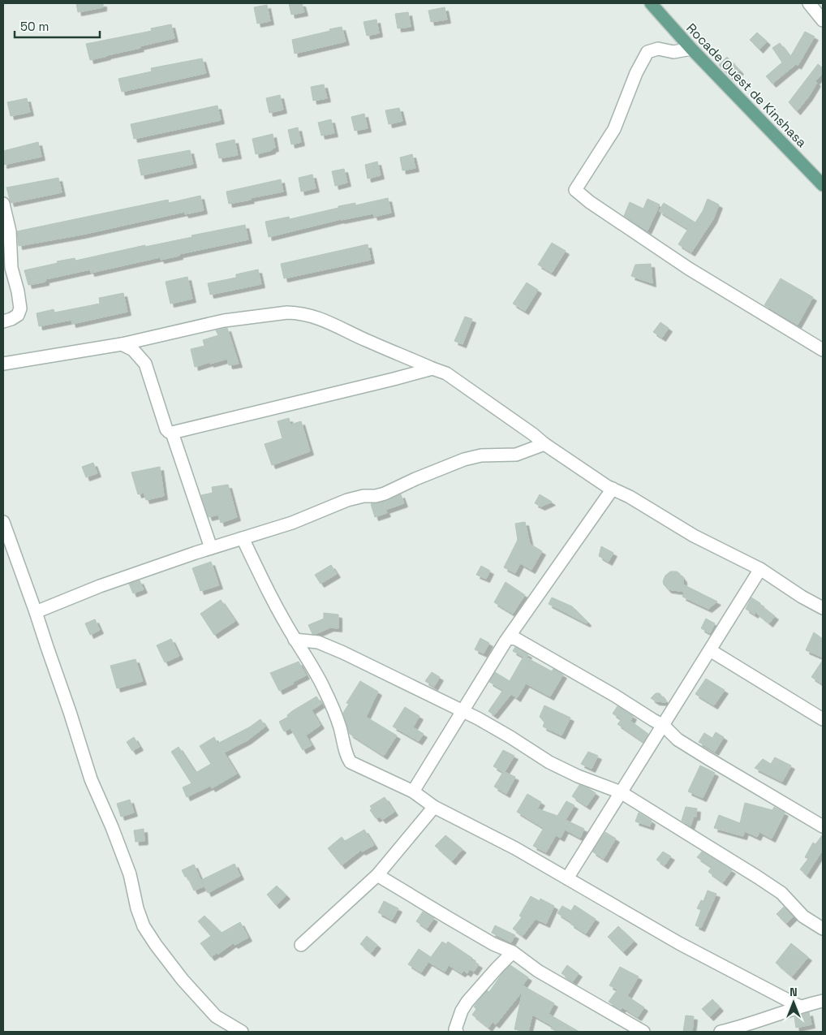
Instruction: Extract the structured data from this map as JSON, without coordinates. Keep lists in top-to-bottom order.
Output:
{
  "streets": {
    "main road": ["Rocade Ouest de Kinshasa"]
  },
  "scale_bar": "50 m",
  "north": "top"
}
